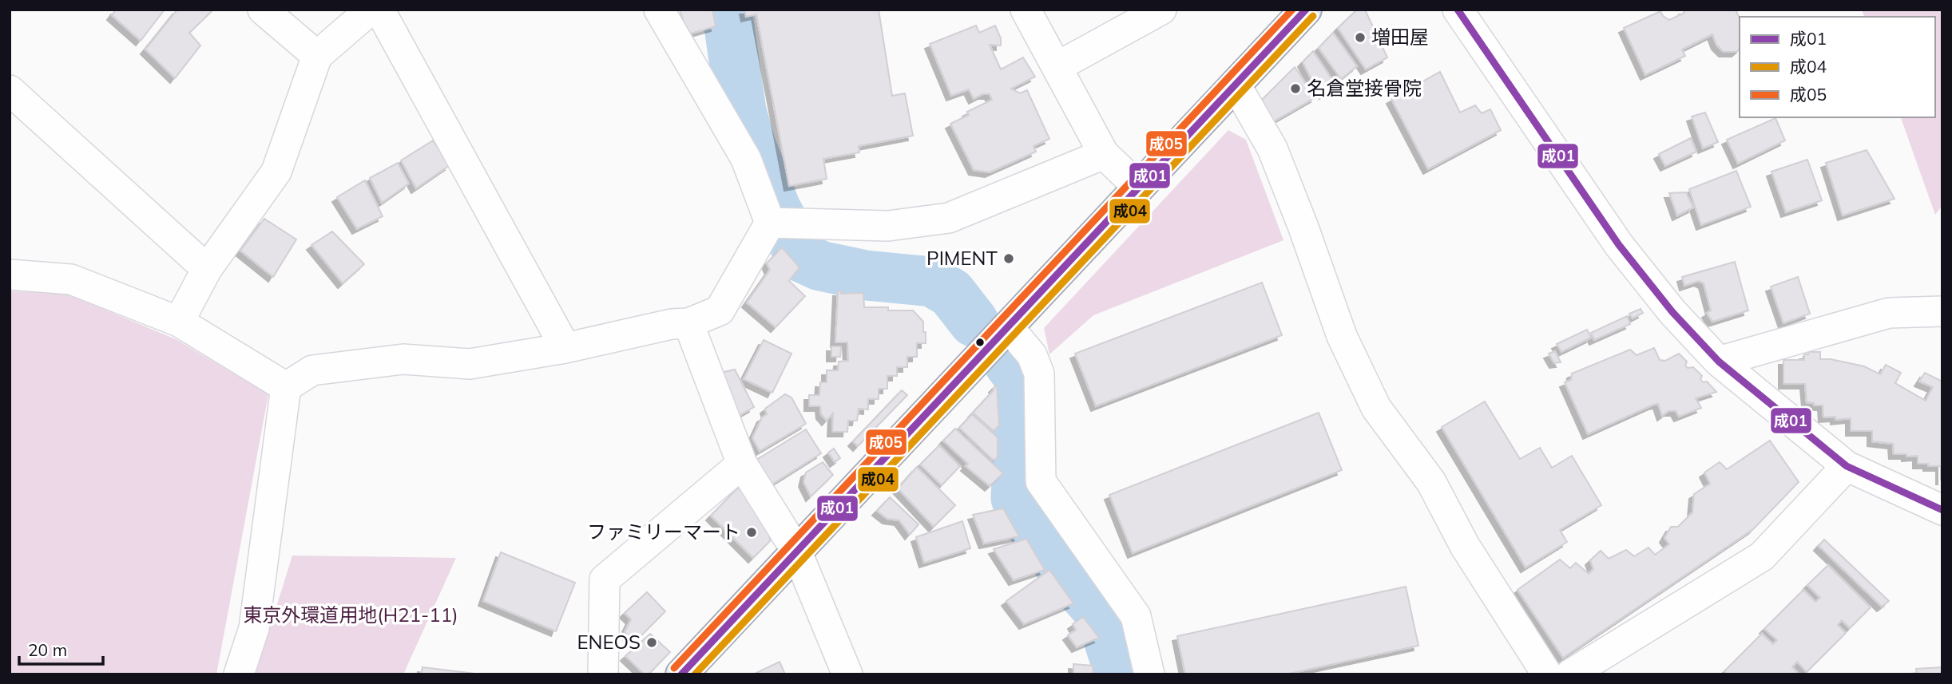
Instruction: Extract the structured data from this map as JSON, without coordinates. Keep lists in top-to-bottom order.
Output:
{
  "parks": ["東京外環道用地(H21-11)"],
  "places": [
    "増田屋",
    "名倉堂接骨院",
    "PIMENT",
    "ファミリーマート",
    "ENEOS"
  ],
  "lines": ["transit line 成01", "transit line 成05", "transit line 成04"],
  "legend": ["成01", "成04", "成05"],
  "scale_bar": "20 m"
}
